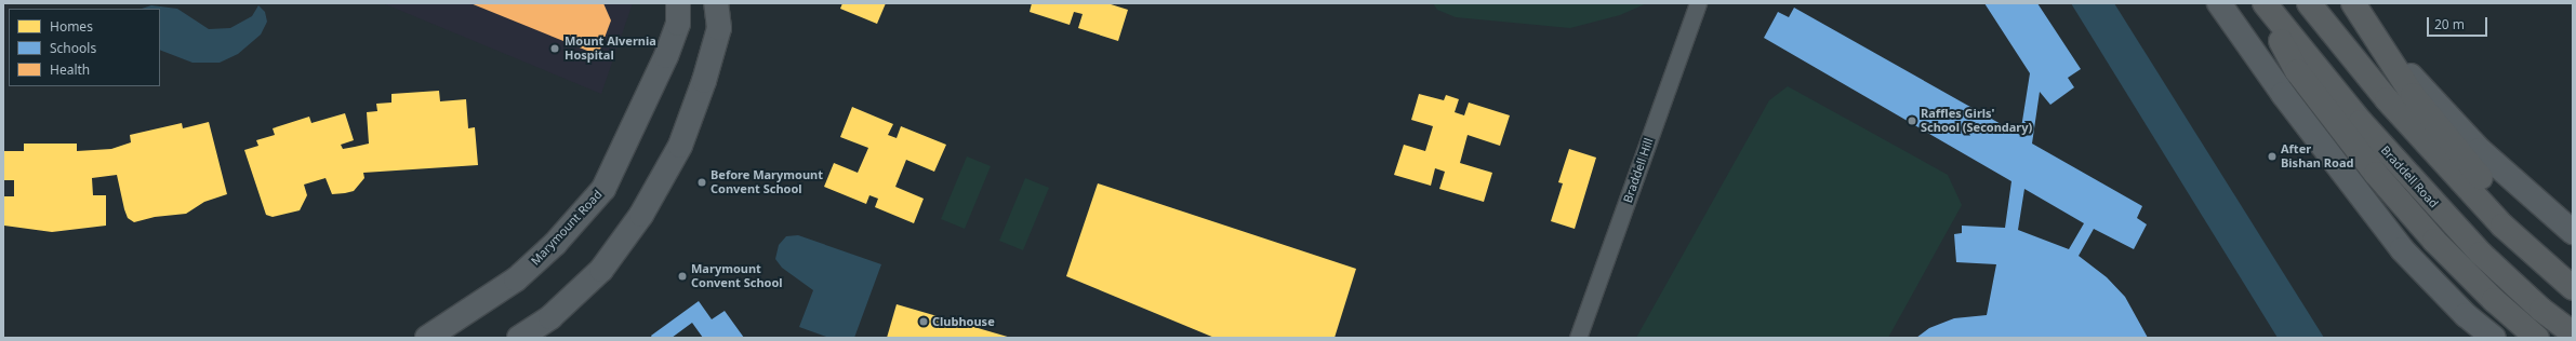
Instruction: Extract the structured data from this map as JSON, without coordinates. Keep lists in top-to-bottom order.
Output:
{
  "streets": {
    "highway": ["Braddell Road"],
    "main road": ["Marymount Road"],
    "street": ["Braddell Hill"]
  },
  "places": [
    "Mount Alvernia Hospital",
    "Raffles Girls' School (Secondary)",
    "After Bishan Road",
    "Before Marymount Convent School",
    "Marymount Convent School",
    "Clubhouse"
  ],
  "legend": ["Homes", "Schools", "Health"],
  "scale_bar": "20 m"
}
